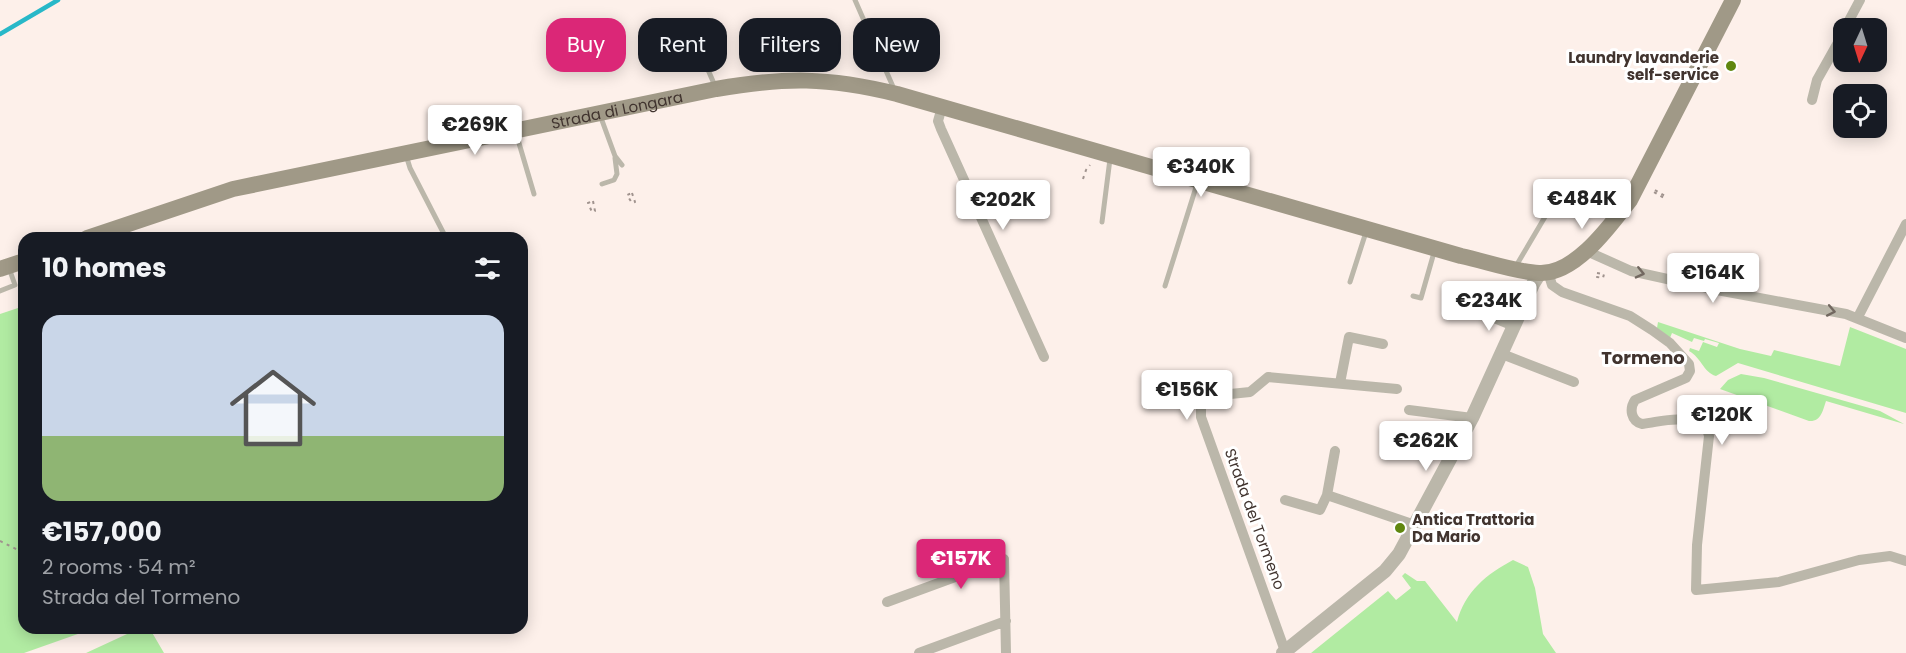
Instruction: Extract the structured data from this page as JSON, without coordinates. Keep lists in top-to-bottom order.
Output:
{
  "streets": {
    "main road": ["Strada di Longara"],
    "street": ["Strada del Tormeno"]
  },
  "crossings": [
    ["Strada di Longara", "Strada del Tormeno"]
  ],
  "districts": ["Tormeno"],
  "places": ["Laundry lavanderie self-service", "Antica Trattoria Da Mario"],
  "north": "bottom",
  "page": {
    "chip": [
      "Buy",
      "Rent",
      "Filters",
      "New"
    ],
    "price": [
      "€269K",
      "€340K",
      "€484K",
      "€202K",
      "€164K",
      "€234K",
      "€156K",
      "€120K",
      "€262K",
      "€157K"
    ],
    "heading": "10 homes",
    "list": [
      {
        "name": "€157,000",
        "note": "2 rooms · 54 m² · Strada del Tormeno"
      }
    ]
  }
}
